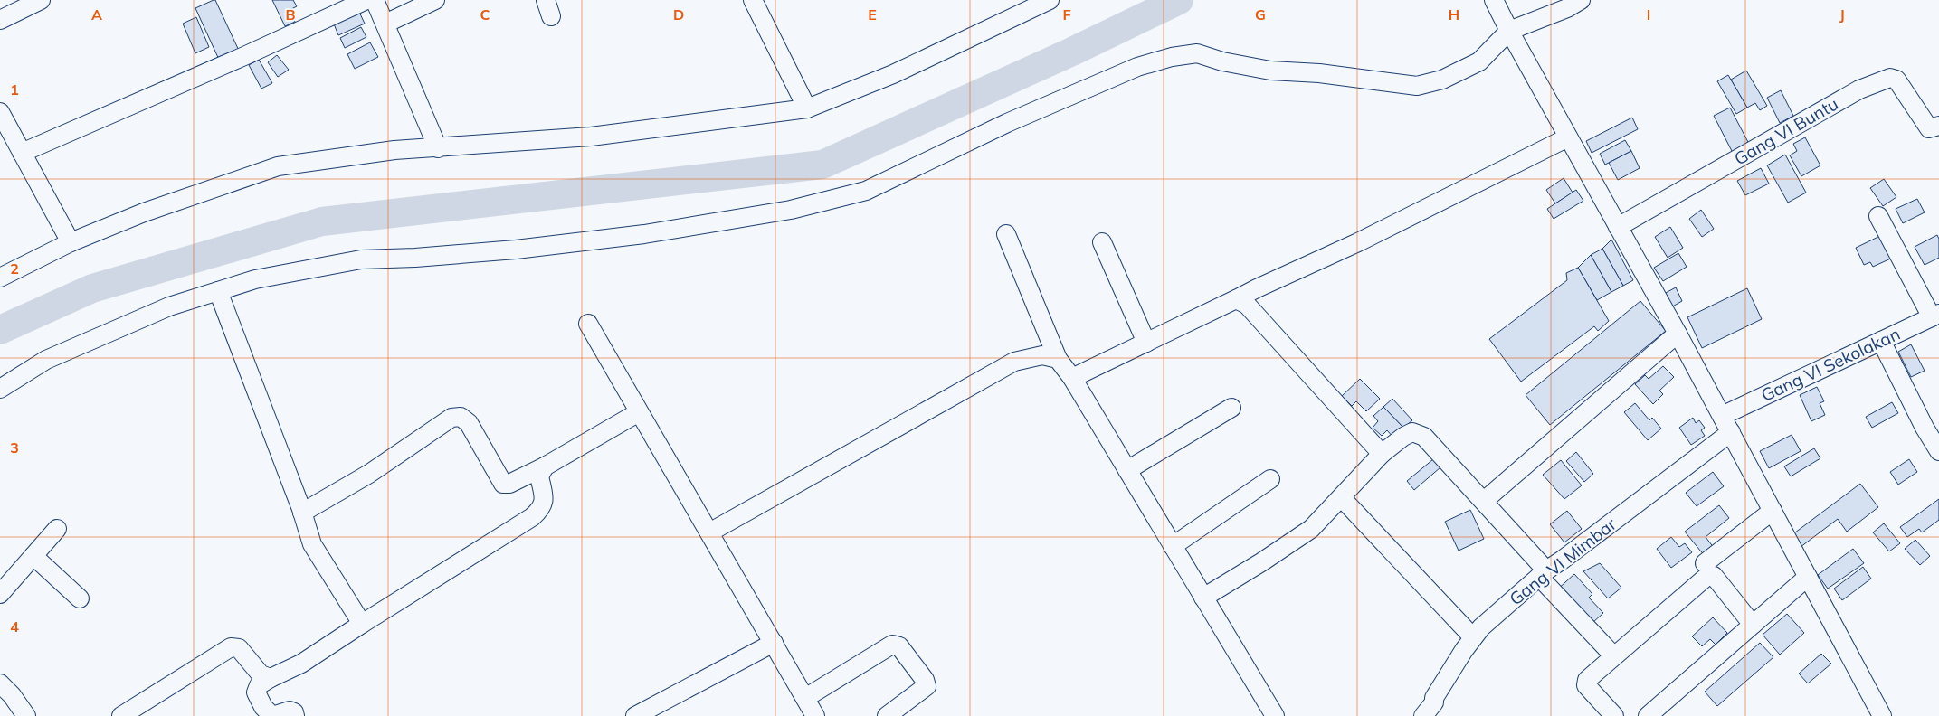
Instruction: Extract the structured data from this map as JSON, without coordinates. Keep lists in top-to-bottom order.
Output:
{
  "streets": {
    "street": ["Gang VI Buntu", "Gang VI Sekolakan", "Gang VI Mimbar"]
  },
  "grid": {
    "columns": [
      "A",
      "B",
      "C",
      "D",
      "E",
      "F",
      "G",
      "H",
      "I",
      "J"
    ],
    "rows": [
      "1",
      "2",
      "3",
      "4"
    ]
  }
}
